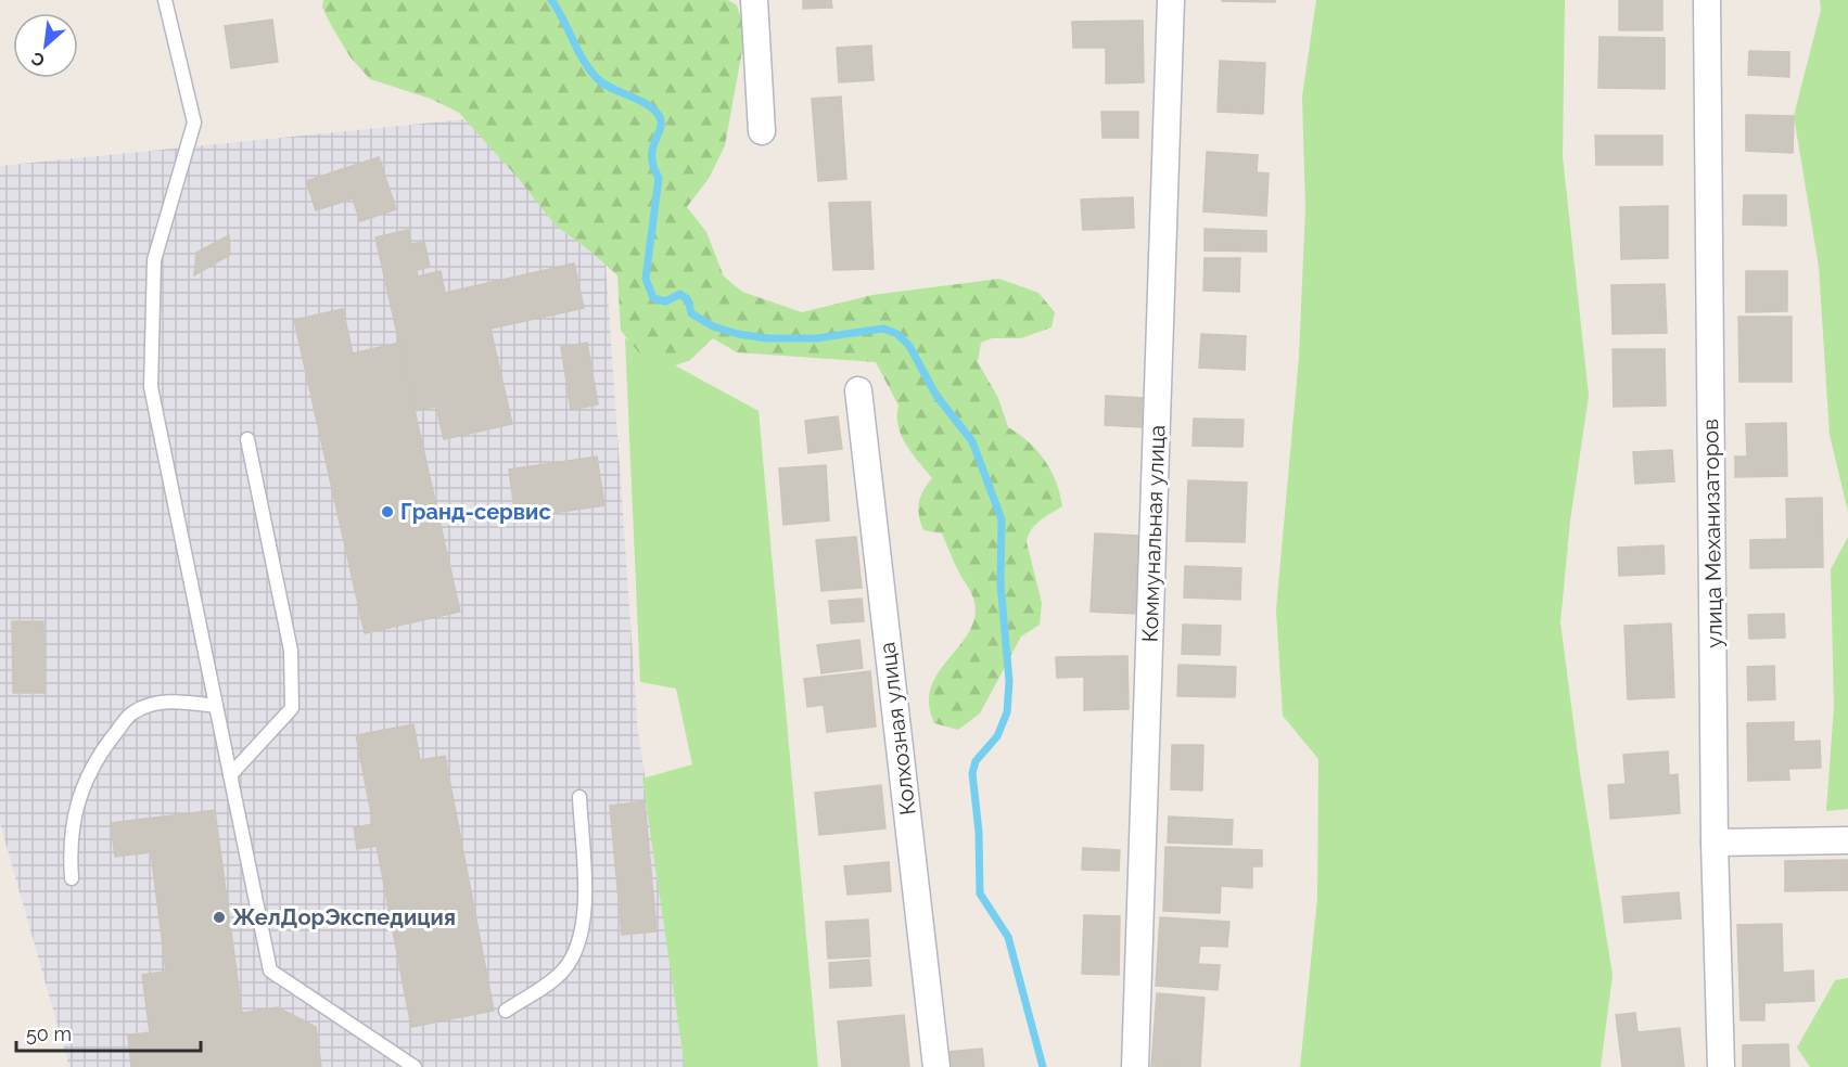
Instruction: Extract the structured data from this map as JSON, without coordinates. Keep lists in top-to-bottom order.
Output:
{
  "streets": {
    "street": ["Коммунальная улица", "улица Механизаторов", "Колхозная улица"]
  },
  "places": ["Гранд-сервис", "ЖелДорЭкспедиция"],
  "scale_bar": "50 m",
  "north": "bottom left"
}
